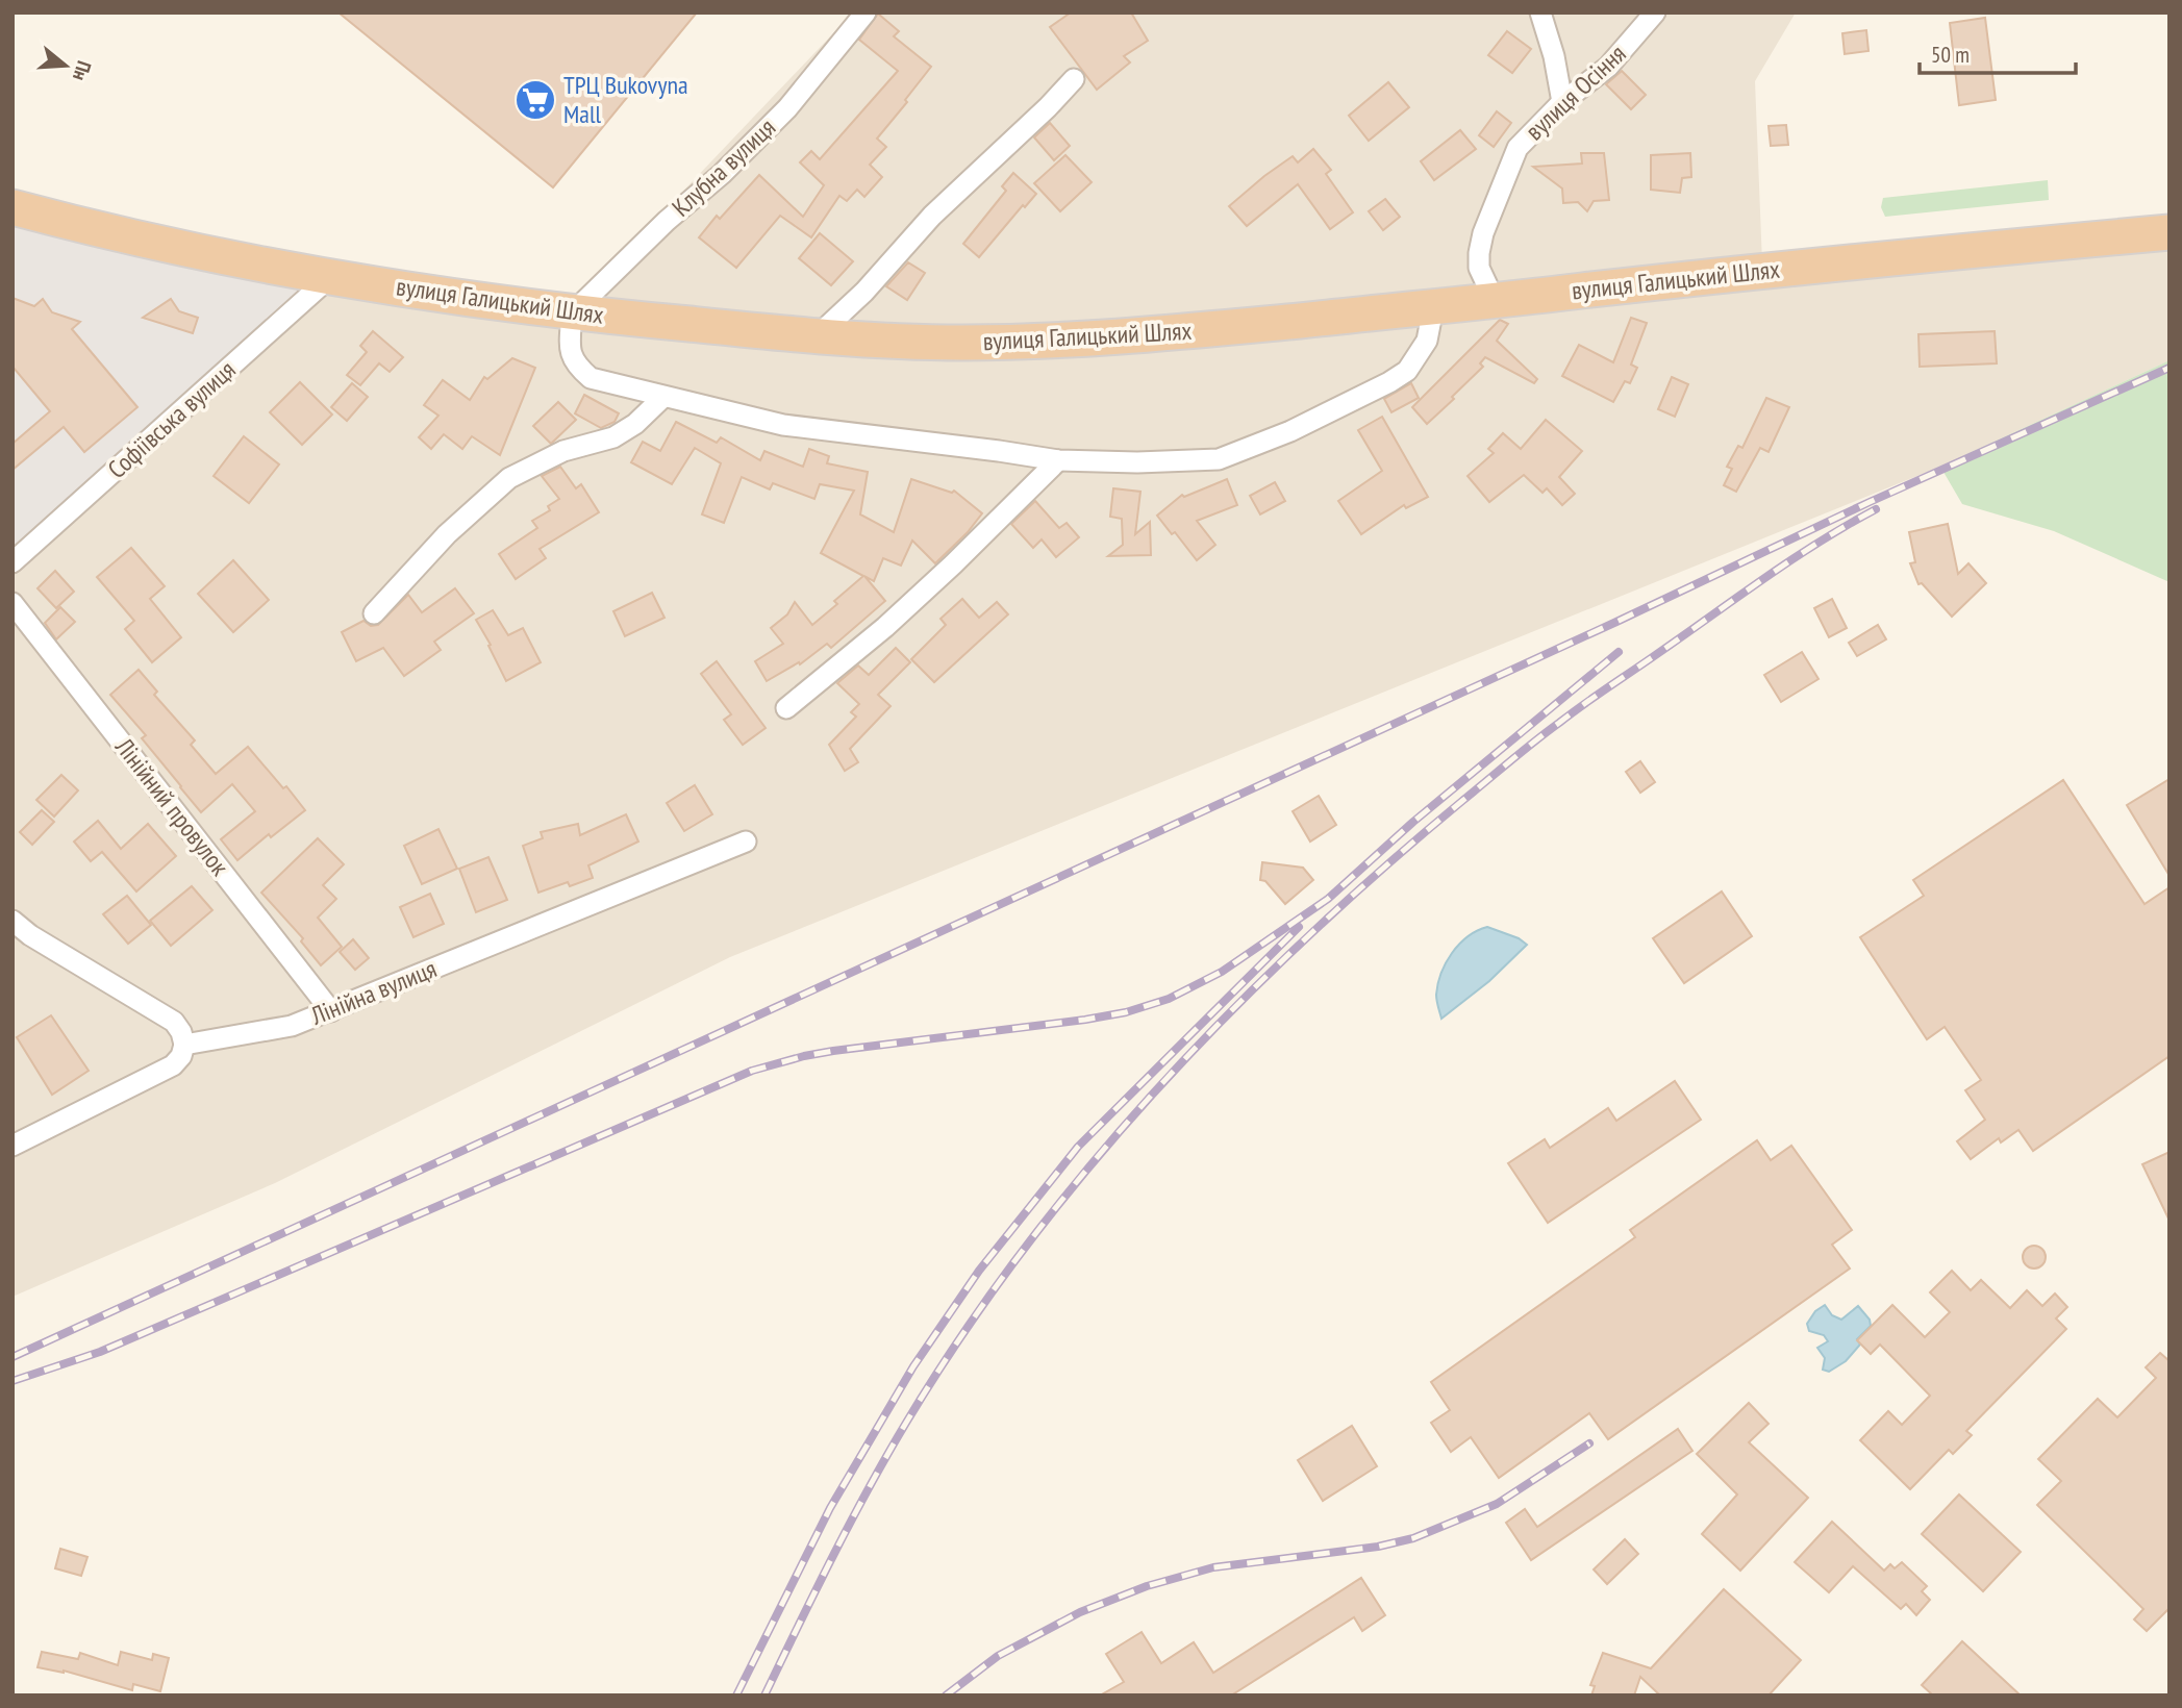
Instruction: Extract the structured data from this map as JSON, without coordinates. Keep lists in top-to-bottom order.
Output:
{
  "streets": {
    "highway": ["вулиця Галицький Шлях"],
    "street": [
      "вулиця Осіння",
      "Клубна вулиця",
      "Софіївська вулиця",
      "Лінійний провулок",
      "Лінійна вулиця"
    ]
  },
  "crossings": [
    ["вулиця Осіння", "вулиця Галицький Шлях"],
    ["Клубна вулиця", "вулиця Галицький Шлях"],
    ["вулиця Галицький Шлях", "Софіївська вулиця"],
    ["Лінійний провулок", "Лінійна вулиця"]
  ],
  "places": {
    "supermarket": ["ТРЦ Bukovyna Mall"]
  },
  "scale_bar": "50 m",
  "north": "right"
}
